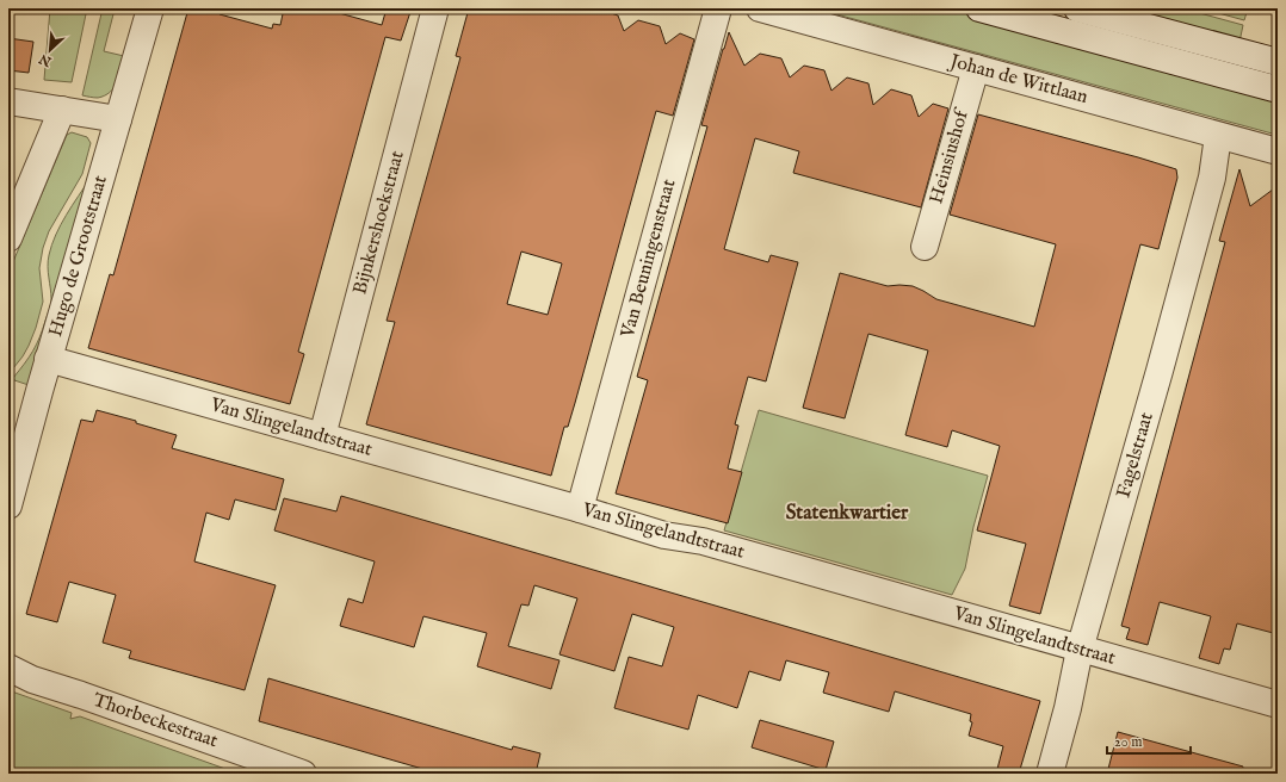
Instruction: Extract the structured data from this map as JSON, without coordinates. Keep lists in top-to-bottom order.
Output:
{
  "streets": {
    "street": [
      "Johan de Wittlaan",
      "Heinsiushof",
      "Bijnkershoekstraat",
      "Hugo de Grootstraat",
      "Van Beuningenstraat",
      "Van Slingelandtstraat",
      "Fagelstraat",
      "Thorbeckestraat"
    ]
  },
  "crossings": [
    ["Johan de Wittlaan", "Heinsiushof"],
    ["Johan de Wittlaan", "Fagelstraat"],
    ["Bijnkershoekstraat", "Van Slingelandtstraat"],
    ["Hugo de Grootstraat", "Van Slingelandtstraat"],
    ["Van Beuningenstraat", "Van Slingelandtstraat"],
    ["Van Slingelandtstraat", "Fagelstraat"]
  ],
  "districts": ["Statenkwartier"],
  "scale_bar": "20 m",
  "north": "bottom left"
}
